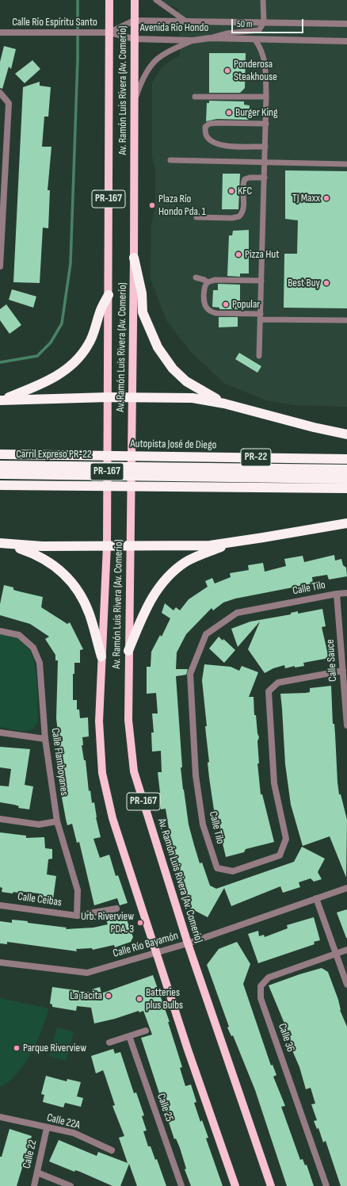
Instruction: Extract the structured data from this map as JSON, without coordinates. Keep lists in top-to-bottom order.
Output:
{
  "streets": {
    "highway": ["Autopista José de Diego", "Carril Expreso PR-22", "PR-22"],
    "main road": ["Av. Ramón Luis Rivera (Av. Comerío)", "PR-167"],
    "street": [
      "Calle Río Espíritu Santo",
      "Avenida Río Hondo",
      "Calle Tilo",
      "Calle Sauce",
      "Calle Flamboyanes",
      "Calle Ceibas",
      "Calle Río Bayamón",
      "Calle 36",
      "Calle 25",
      "Calle 22A",
      "Calle 22"
    ]
  },
  "crossings": [
    ["Calle Río Espíritu Santo", "Avenida Río Hondo"],
    ["Calle Río Espíritu Santo", "Av. Ramón Luis Rivera (Av. Comerío)"],
    ["Avenida Río Hondo", "Av. Ramón Luis Rivera (Av. Comerío)"],
    ["Av. Ramón Luis Rivera (Av. Comerío)", "Calle Río Bayamón"],
    ["Calle Tilo", "Calle Sauce"],
    ["Calle Flamboyanes", "Calle Ceibas"],
    ["Calle 22A", "Calle 22"]
  ],
  "places": [
    "Ponderosa Steakhouse",
    "Burger King",
    "KFC",
    "TJ Maxx",
    "Plaza Río Hondo Pda. 1",
    "Pizza Hut",
    "Best Buy",
    "Popular",
    "Urb. Riverview PDA. 3",
    "La Tacita",
    "Batteries plus Bulbs",
    "Parque Riverview"
  ],
  "scale_bar": "50 m"
}
